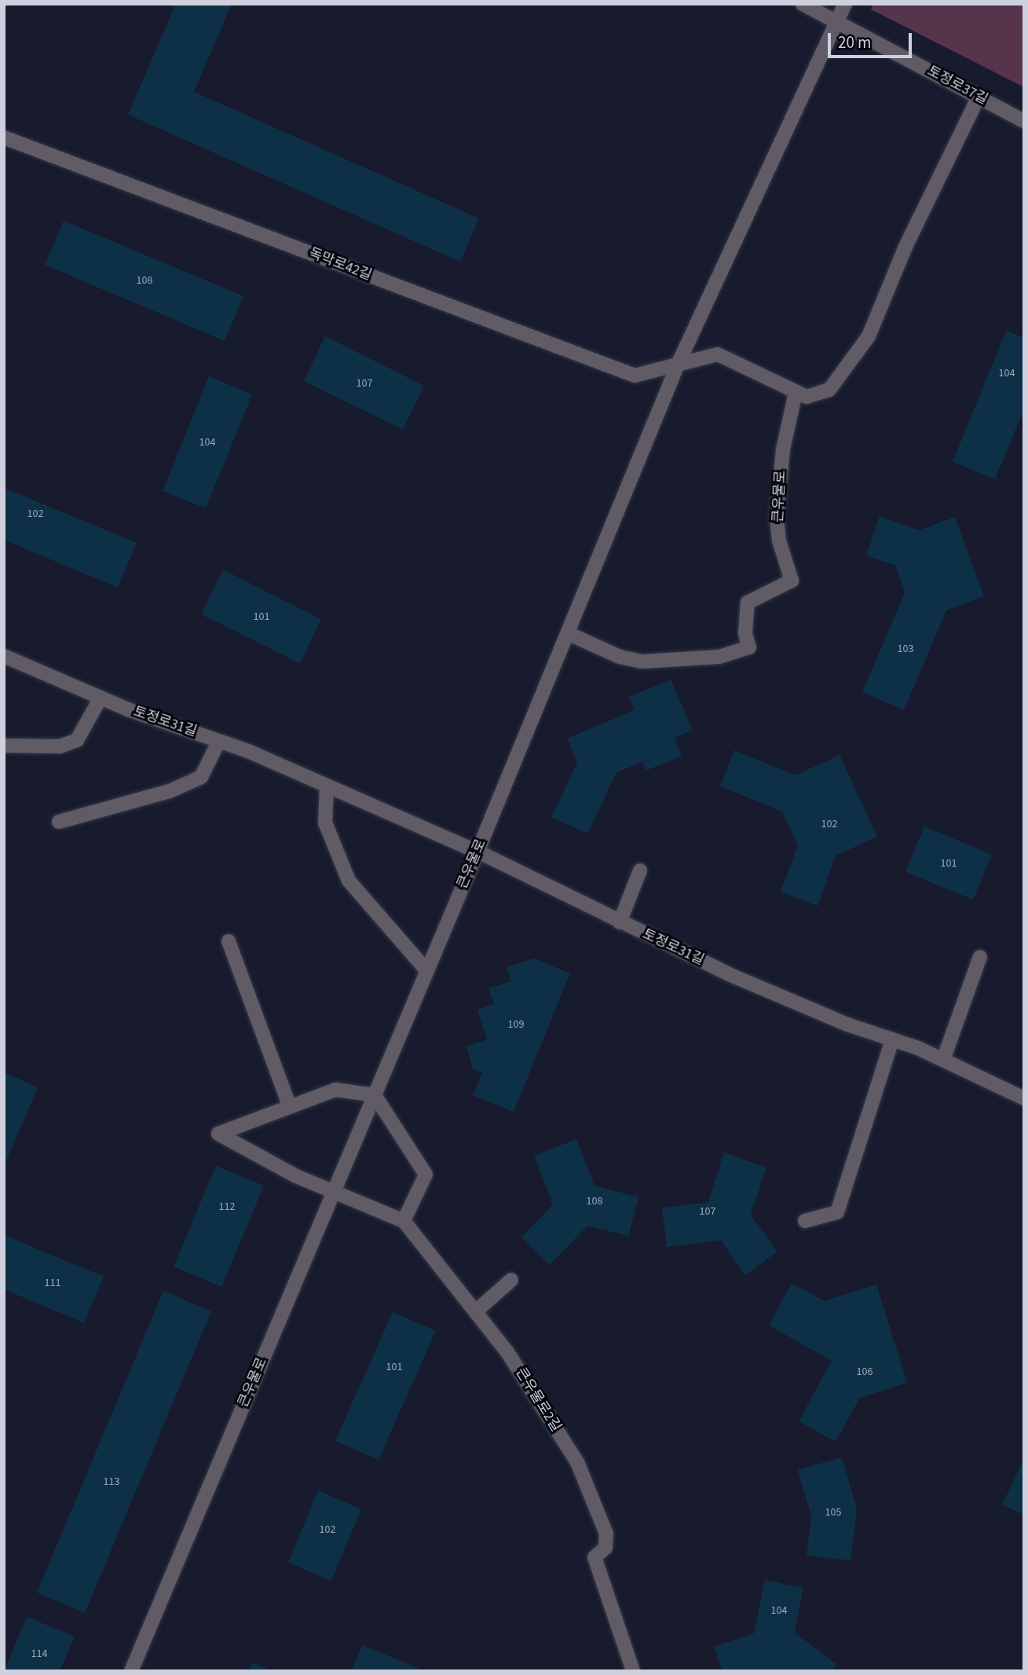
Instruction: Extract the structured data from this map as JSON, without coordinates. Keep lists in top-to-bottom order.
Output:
{
  "streets": {
    "street": [
      "토정로37길",
      "독막로42길",
      "큰우물로",
      "토정로31길",
      "큰우물로2길"
    ]
  },
  "crossings": [
    ["토정로37길", "큰우물로"],
    ["독막로42길", "큰우물로"],
    ["큰우물로", "토정로31길"]
  ],
  "house_numbers": [
    "108",
    "104",
    "107",
    "104",
    "102",
    "101",
    "103",
    "102",
    "101",
    "109",
    "108",
    "112",
    "107",
    "111",
    "101",
    "106",
    "113",
    "105",
    "102",
    "104",
    "114"
  ],
  "scale_bar": "20 m"
}
